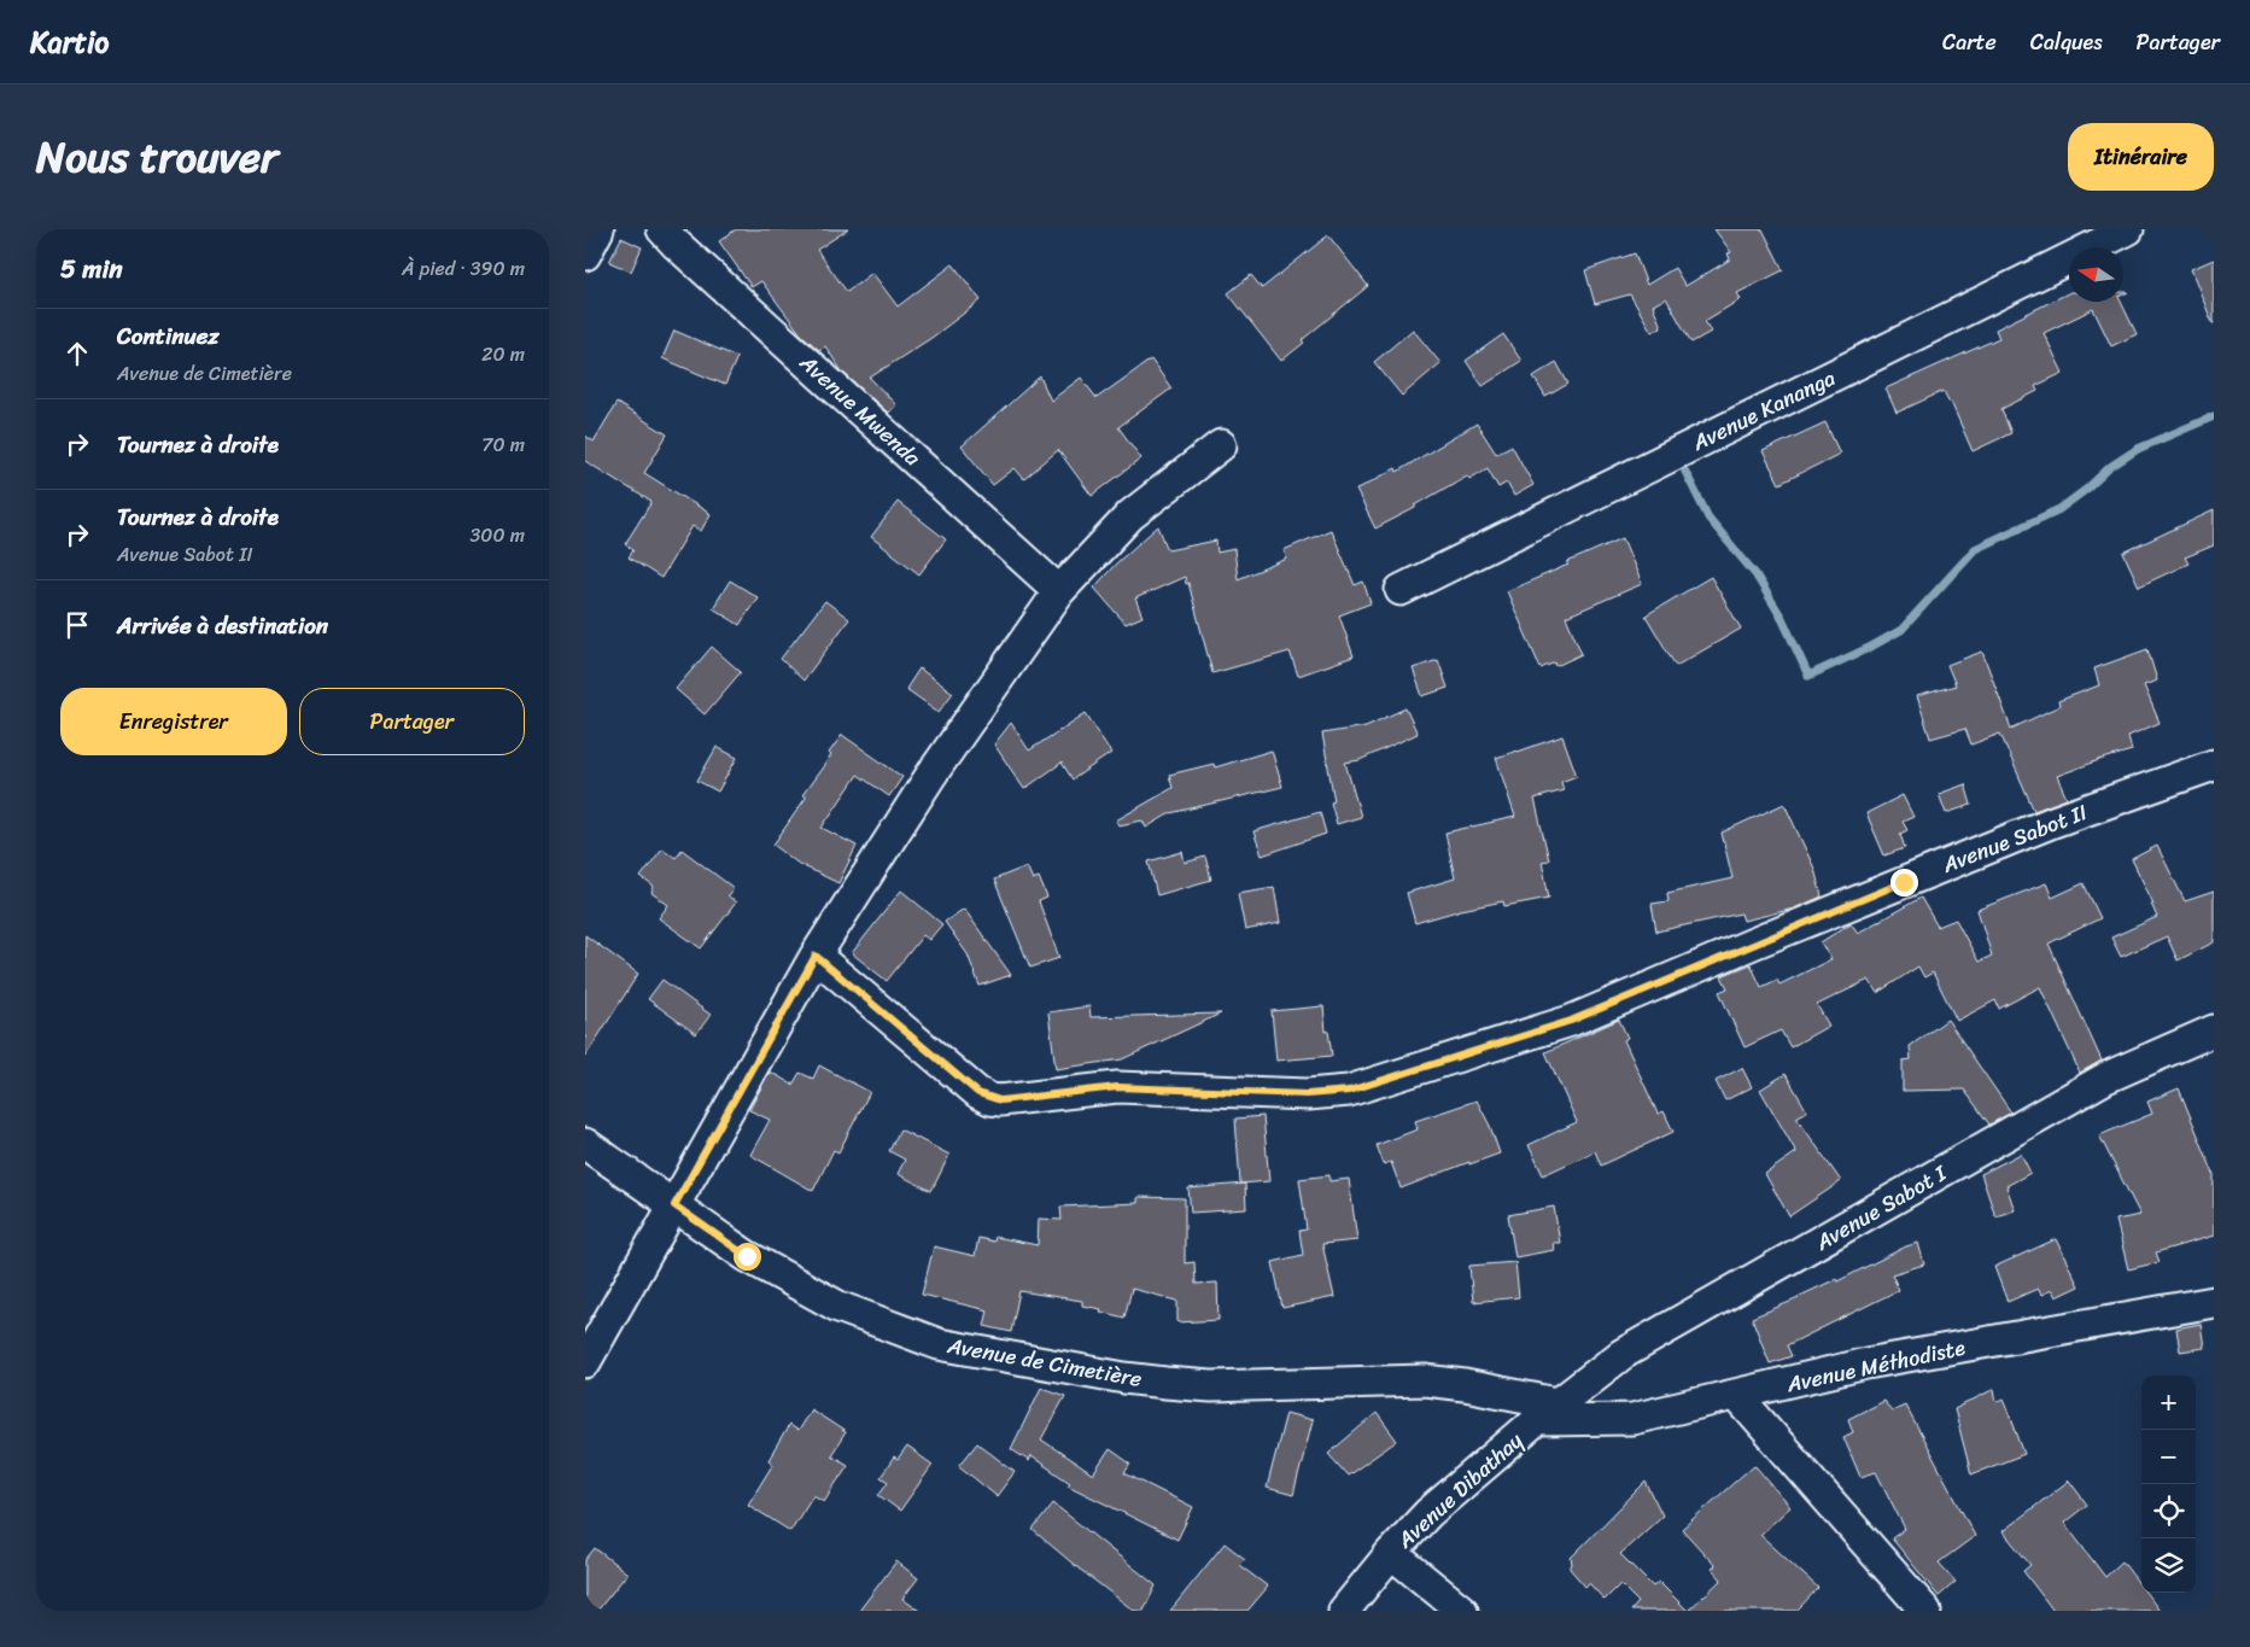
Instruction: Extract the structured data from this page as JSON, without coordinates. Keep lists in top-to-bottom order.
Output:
{
  "streets": {
    "street": [
      "Avenue Mwenda",
      "Avenue Kananga",
      "Avenue Sabot II",
      "Avenue Sabot I",
      "Avenue de Cimetière",
      "Avenue Méthodiste",
      "Avenue Dibathay"
    ]
  },
  "crossings": [
    ["Avenue Sabot I", "Avenue de Cimetière"],
    ["Avenue Sabot I", "Avenue Méthodiste"],
    ["Avenue Sabot I", "Avenue Dibathay"],
    ["Avenue de Cimetière", "Avenue Méthodiste"],
    ["Avenue de Cimetière", "Avenue Dibathay"],
    ["Avenue Méthodiste", "Avenue Dibathay"]
  ],
  "north": "left",
  "page": {
    "header": "Kartio",
    "nav": ["Carte", "Calques", "Partager"],
    "title": "Nous trouver",
    "buttons": [
      "Itinéraire",
      ["Enregistrer", "Partager"]
    ],
    "heading": ["5 min", "À pied · 390 m"],
    "list": [
      ["Continuez", "Avenue de Cimetière", "20 m"],
      ["Tournez à droite", "70 m"],
      ["Tournez à droite", "Avenue Sabot II", "300 m"],
      "Arrivée à destination"
    ],
    "map_buttons": ["+", "−"]
  }
}
